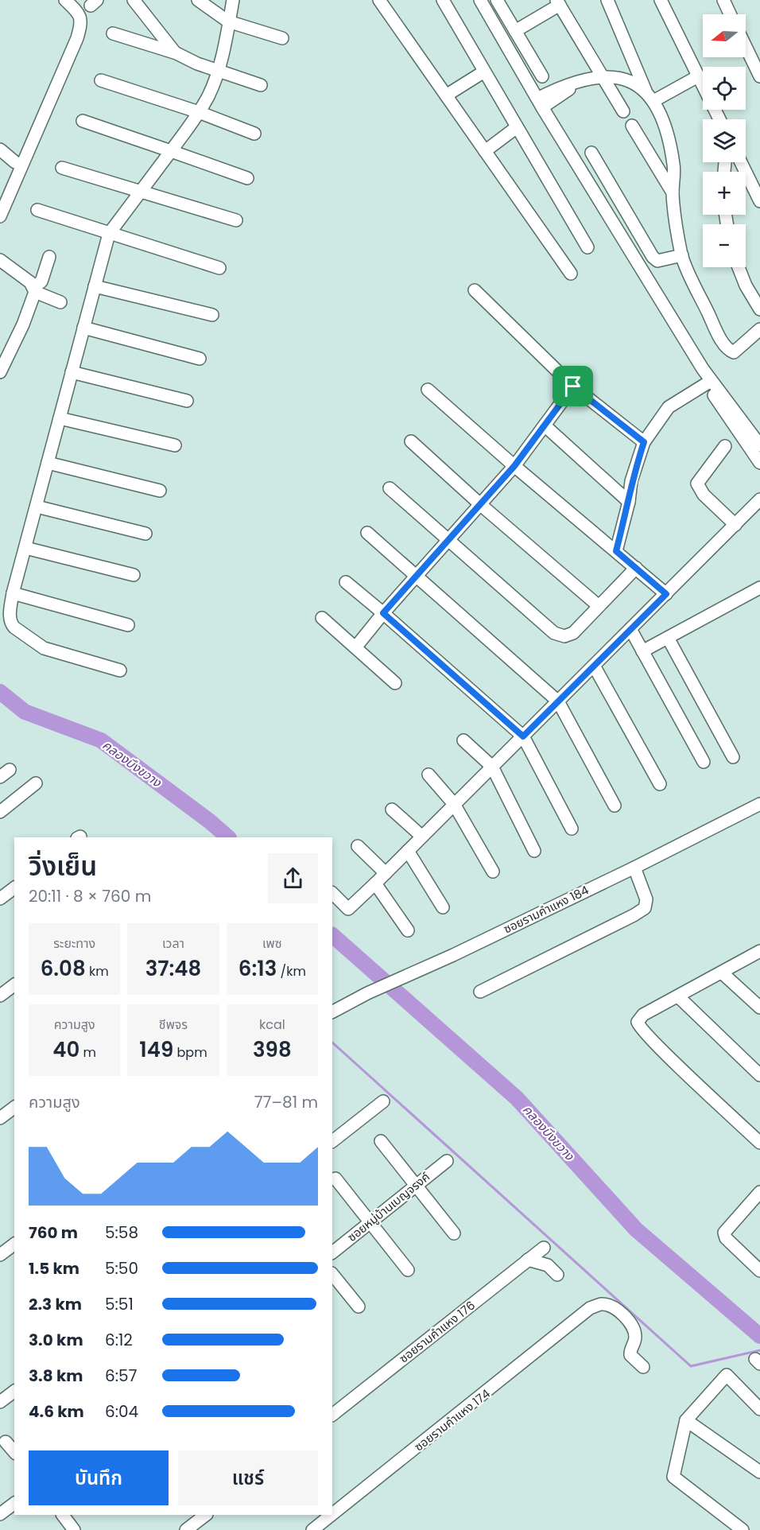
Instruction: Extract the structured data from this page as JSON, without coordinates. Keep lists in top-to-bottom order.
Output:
{
  "streets": {
    "street": [
      "ซอยรามคำแหง 184",
      "ซอยหมู่บ้านเบญจรงค์",
      "ซอยรามคำแหง 176",
      "ซอยรามคำแหง 174"
    ]
  },
  "water": ["คลองบึงขวาง"],
  "north": "left",
  "page": {
    "map_buttons": ["+", "−"],
    "heading": ["วิ่งเย็น", "20:11 · 8 × 760 m"],
    "stats": [
      ["ระยะทาง", "6.08 km"],
      ["เวลา", "37:48"],
      ["เพซ", "6:13 /km"],
      ["ความสูง", "40 m"],
      ["ชีพจร", "149 bpm"],
      ["kcal", "398"]
    ],
    "chart": ["ความสูง", "77–81 m"],
    "list": [
      {
        "name": "760 m",
        "note": "5:58"
      },
      {
        "name": "1.5 km",
        "note": "5:50"
      },
      {
        "name": "2.3 km",
        "note": "5:51"
      },
      {
        "name": "3.0 km",
        "note": "6:12"
      },
      {
        "name": "3.8 km",
        "note": "6:57"
      },
      {
        "name": "4.6 km",
        "note": "6:04"
      }
    ],
    "buttons": ["บันทึก", "แชร์"]
  }
}
